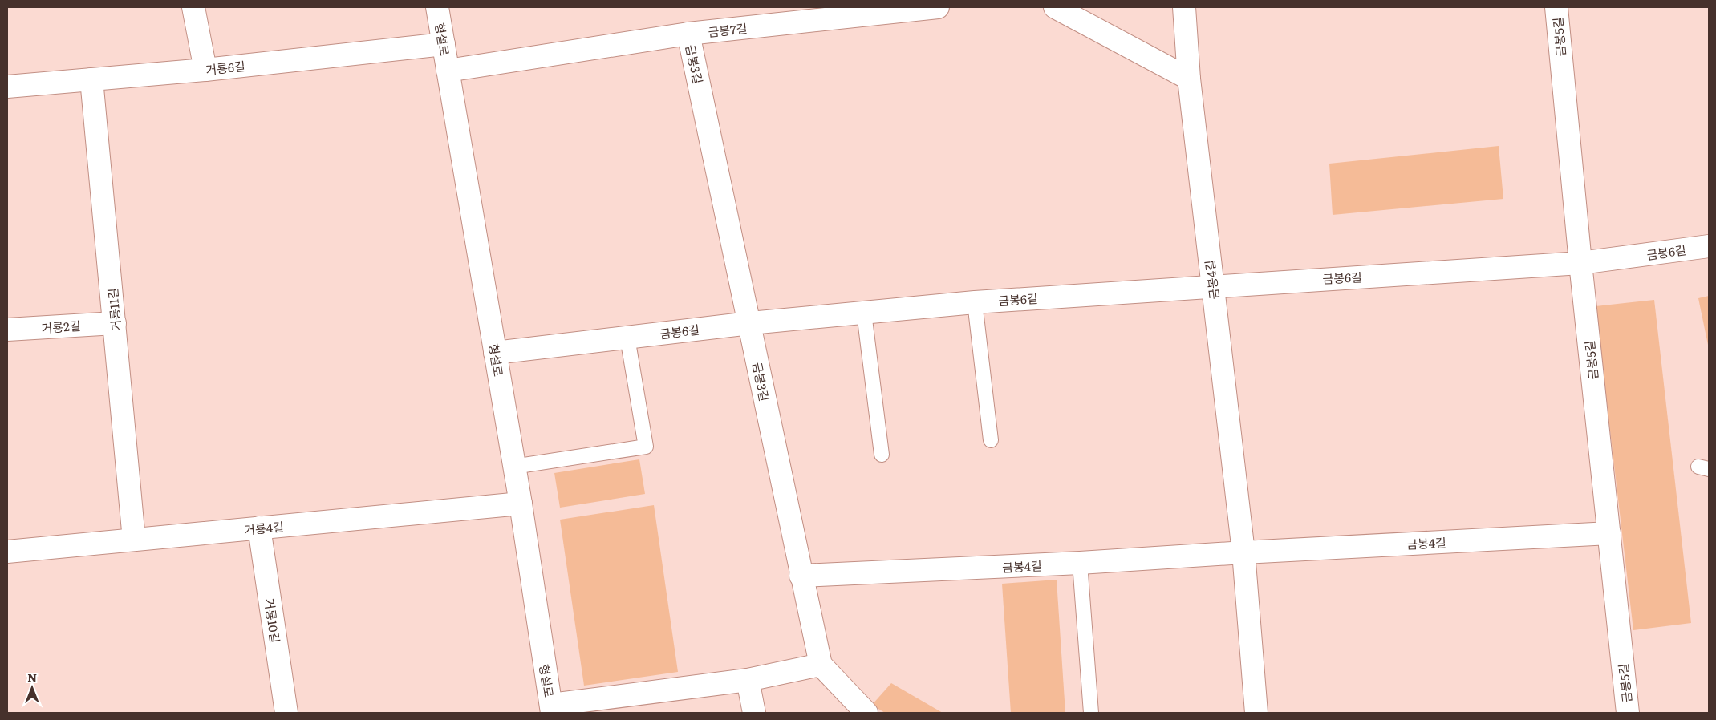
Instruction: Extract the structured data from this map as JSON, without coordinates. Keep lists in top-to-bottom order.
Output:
{
  "streets": {
    "street": [
      "금봉7길",
      "금봉5길",
      "형설로",
      "금봉3길",
      "거룡6길",
      "금봉6길",
      "금봉4길",
      "거룡11길",
      "거룡2길",
      "거룡4길",
      "거룡10길"
    ]
  },
  "crossings": [
    ["금봉7길", "형설로"],
    ["금봉7길", "금봉3길"],
    ["금봉5길", "금봉6길"],
    ["금봉5길", "금봉4길"],
    ["형설로", "거룡6길"],
    ["형설로", "금봉6길"],
    ["형설로", "거룡4길"],
    ["금봉3길", "금봉6길"],
    ["금봉3길", "금봉4길"],
    ["거룡6길", "거룡11길"],
    ["금봉6길", "금봉4길"],
    ["거룡11길", "거룡2길"],
    ["거룡11길", "거룡4길"],
    ["거룡4길", "거룡10길"]
  ],
  "north": "top"
}
